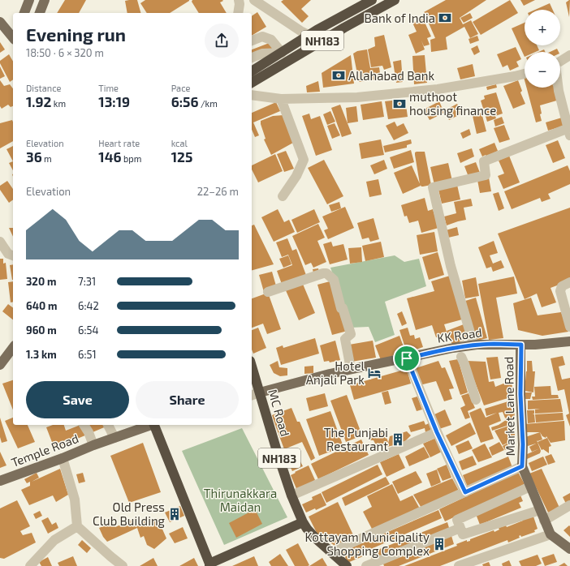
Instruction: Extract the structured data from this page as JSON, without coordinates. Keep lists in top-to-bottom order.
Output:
{
  "streets": {
    "highway": ["NH183", "MC Road"],
    "main road": ["KK Road", "Market Lane Road", "Temple Road"]
  },
  "crossings": [
    ["KK Road", "Market Lane Road"],
    ["KK Road", "MC Road"]
  ],
  "parks": ["Thirunakkara Maidan"],
  "places": {
    "bank": ["Bank of India", "Allahabad Bank", "muthoot housing finance"],
    "hotel": ["Hotel Anjali Park"],
    "building": ["The Punjabi Restaurant", "Old Press Club Building", "Kottayam Municipality Shopping Complex"]
  },
  "page": {
    "map_buttons": ["+", "−"],
    "heading": ["Evening run", "18:50 · 6 × 320 m"],
    "stats": [
      ["Distance", "1.92 km"],
      ["Time", "13:19"],
      ["Pace", "6:56 /km"],
      ["Elevation", "36 m"],
      ["Heart rate", "146 bpm"],
      ["kcal", "125"]
    ],
    "chart": ["Elevation", "22–26 m"],
    "list": [
      {
        "name": "320 m",
        "note": "7:31"
      },
      {
        "name": "640 m",
        "note": "6:42"
      },
      {
        "name": "960 m",
        "note": "6:54"
      },
      {
        "name": "1.3 km",
        "note": "6:51"
      }
    ],
    "buttons": ["Save", "Share"]
  }
}
